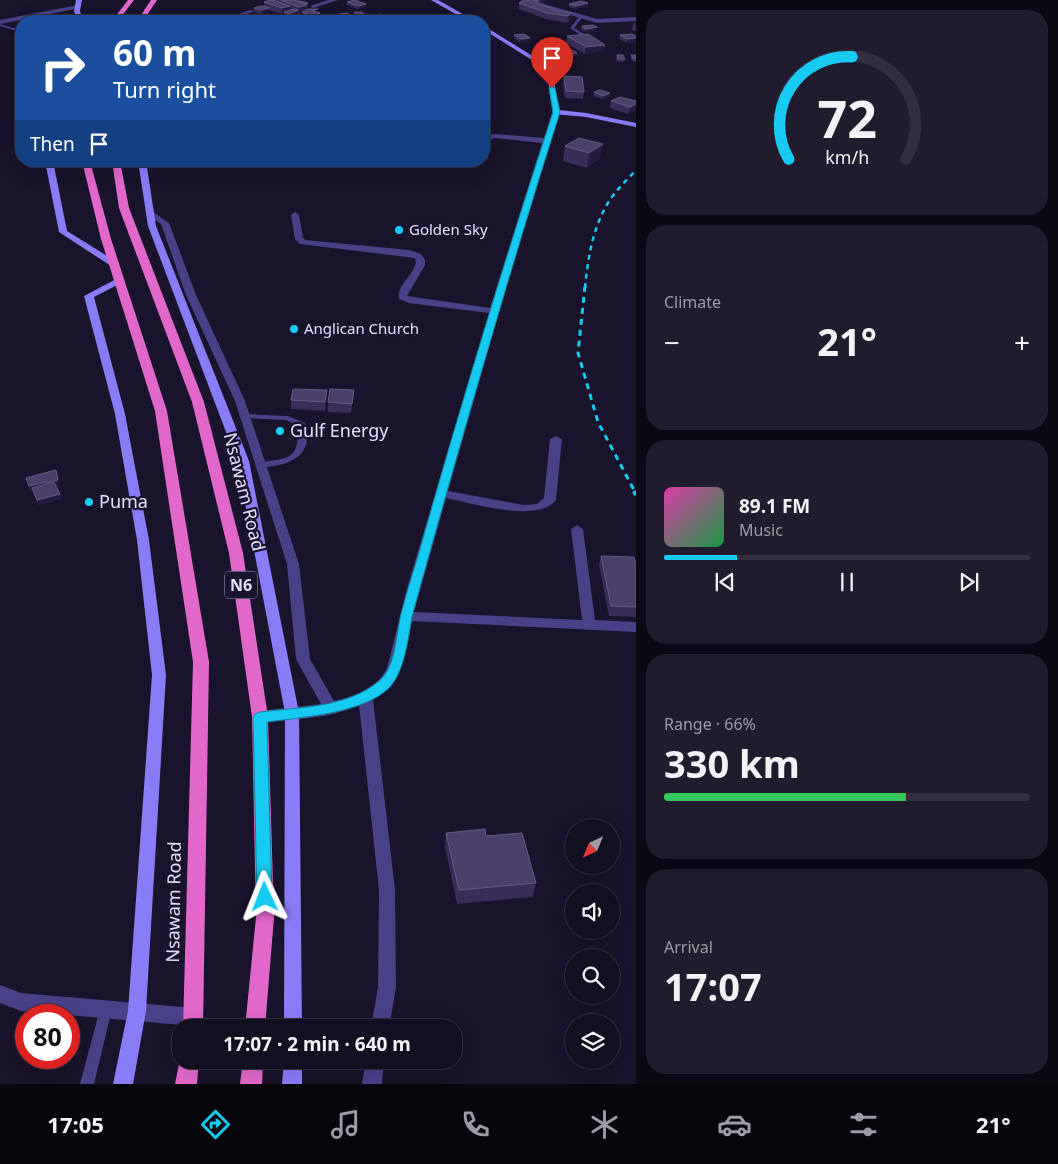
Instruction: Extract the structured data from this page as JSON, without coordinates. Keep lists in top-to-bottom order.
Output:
{
  "streets": {
    "highway": ["Nsawam Road", "N6"]
  },
  "places": [
    "Golden Sky",
    "Anglican Church",
    "Gulf Energy",
    "Puma"
  ],
  "north": "bottom left",
  "page": {
    "turn": ["60 m", "Turn right"],
    "then": "Then",
    "tile": [
      "Climate",
      ["Range · 66%", "330 km"],
      ["Arrival", "17:07"]
    ],
    "heat": ["−", "21°", "+"],
    "song": ["89.1 FM", "Music"],
    "limit": "80",
    "trip": "17:07 · 2 min · 640 m",
    "tabs": ["17:05", "21°"],
    "gauge": ["72", "km/h"]
  }
}
